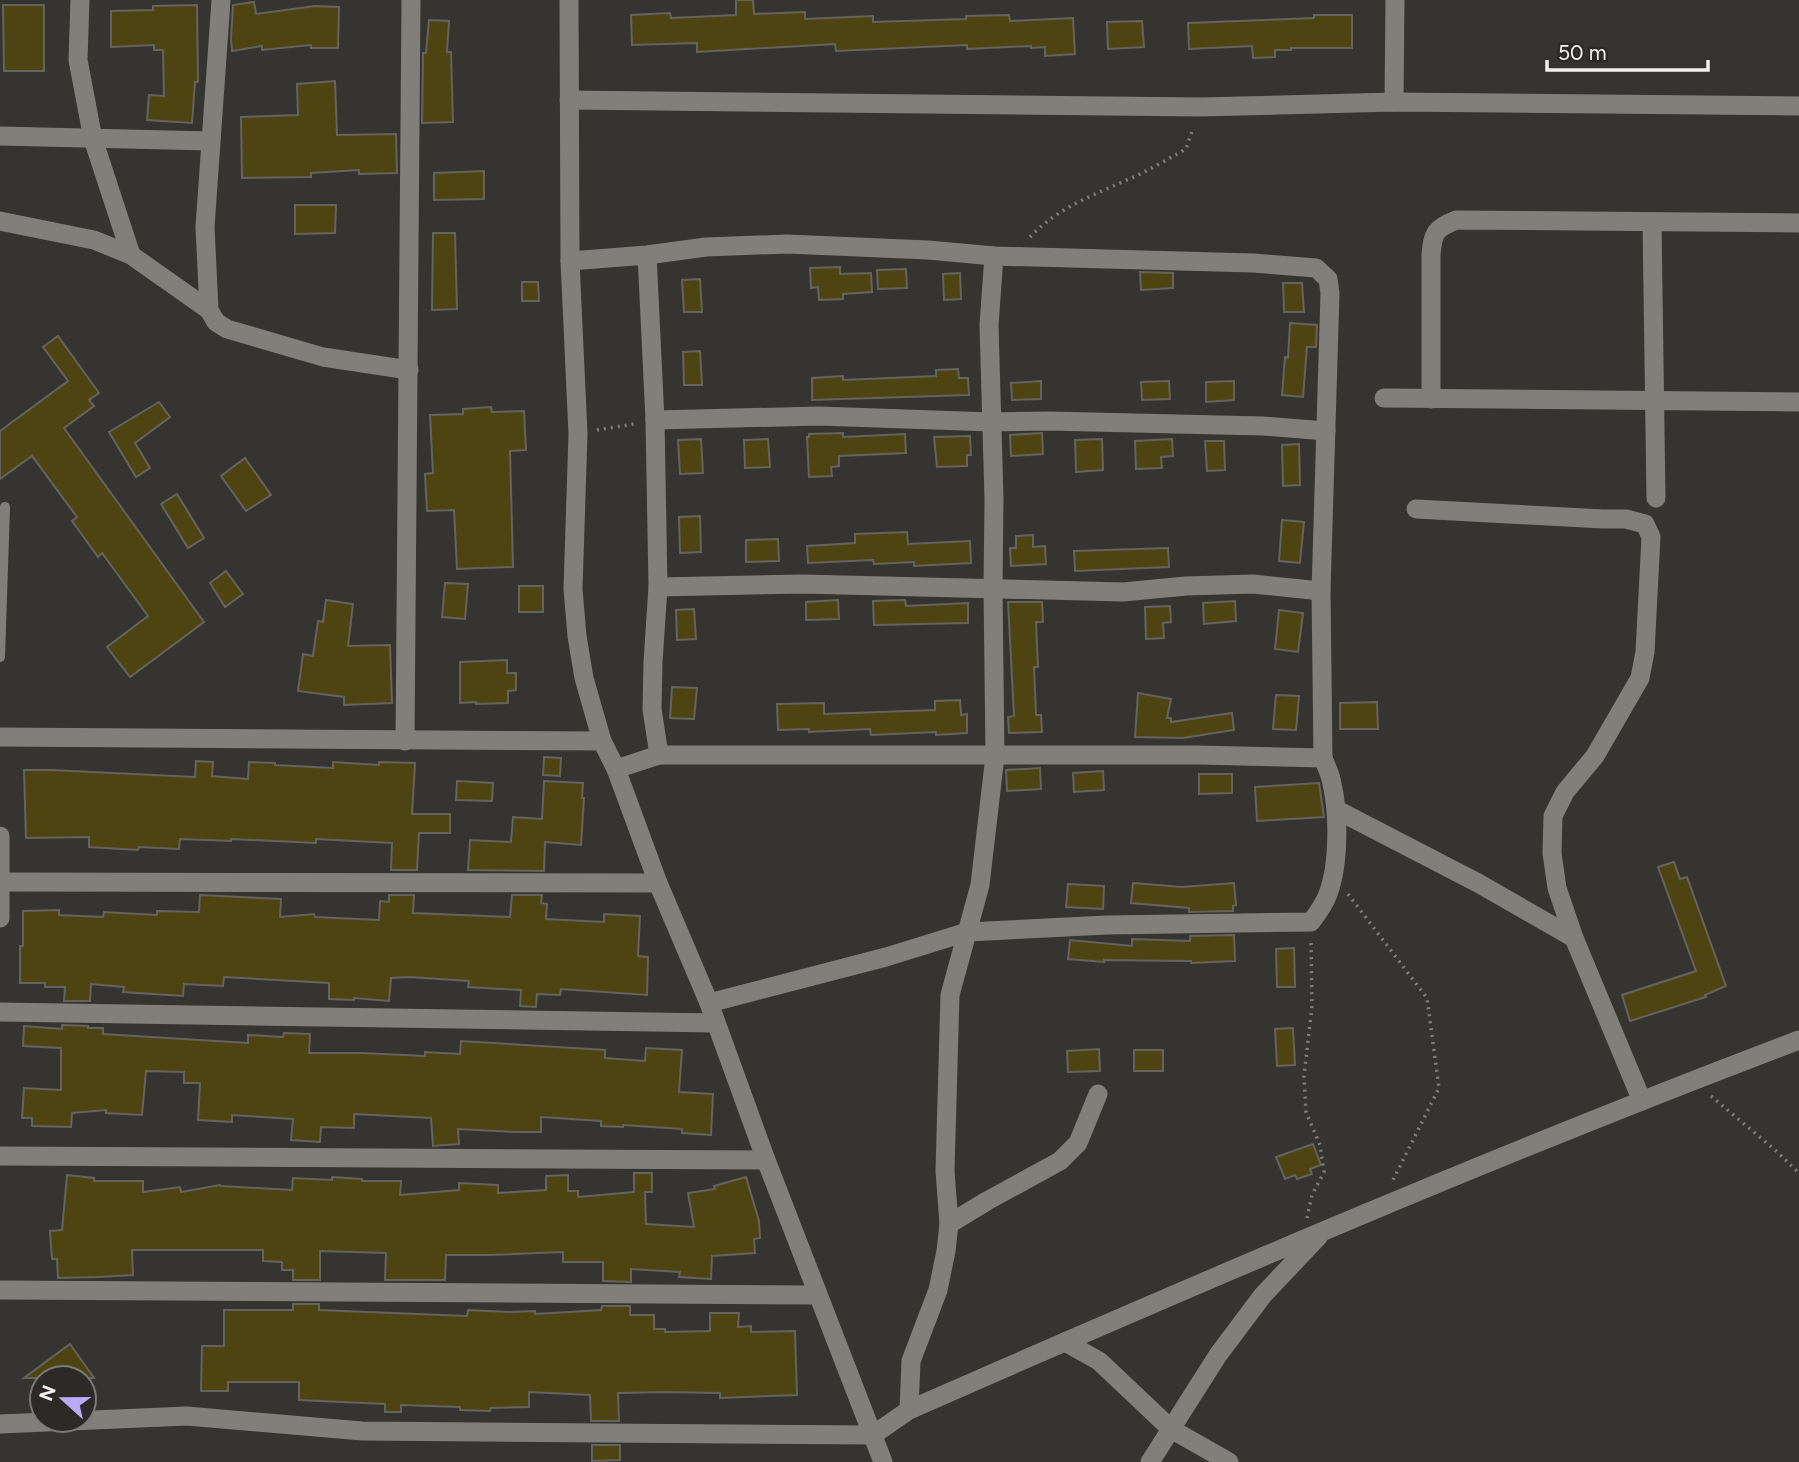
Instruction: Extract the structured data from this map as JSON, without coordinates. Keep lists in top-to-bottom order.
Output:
{
  "scale_bar": "50 m",
  "north": "left"
}
